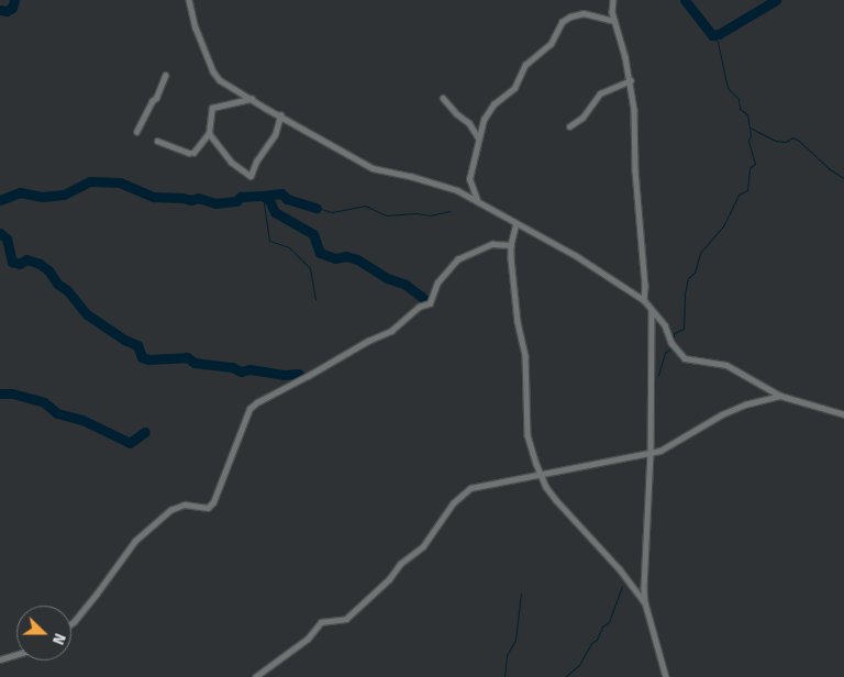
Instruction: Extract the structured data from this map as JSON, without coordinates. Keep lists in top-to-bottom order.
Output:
{
  "north": "right"
}
